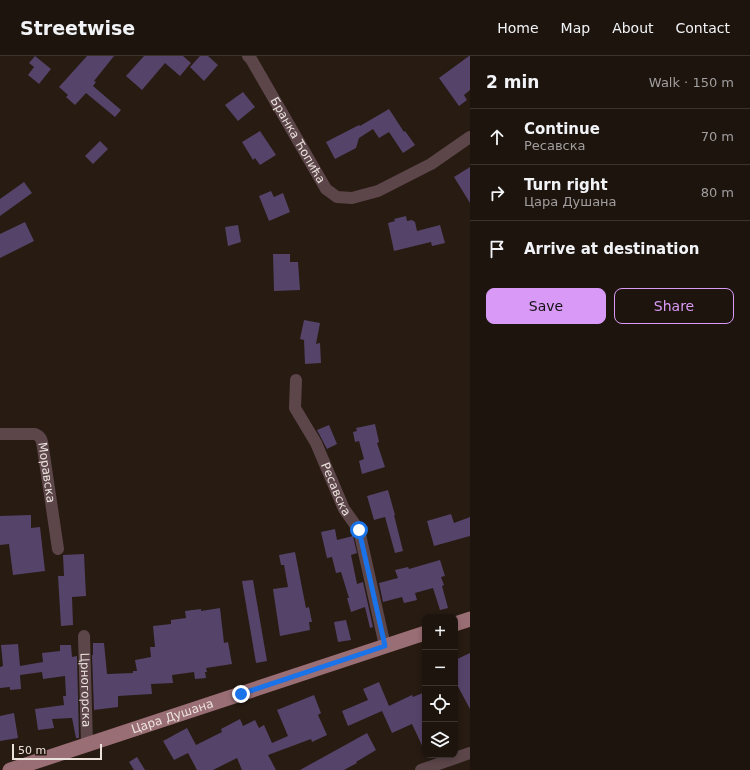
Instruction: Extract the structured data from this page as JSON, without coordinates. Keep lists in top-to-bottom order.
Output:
{
  "streets": {
    "main road": ["Цара Душана"],
    "street": [
      "Бранка Ћопића",
      "Моравска",
      "Ресавска",
      "Црногорска"
    ]
  },
  "crossings": [
    ["Ресавска", "Цара Душана"],
    ["Црногорска", "Цара Душана"]
  ],
  "scale_bar": "50 m",
  "page": {
    "header": "Streetwise",
    "nav": [
      "Home",
      "Map",
      "About",
      "Contact"
    ],
    "heading": ["2 min", "Walk · 150 m"],
    "list": [
      ["Continue", "Ресавска", "70 m"],
      ["Turn right", "Цара Душана", "80 m"],
      "Arrive at destination"
    ],
    "buttons": ["Save", "Share"],
    "map_buttons": ["+", "−"],
    "scale": "50 m"
  }
}
